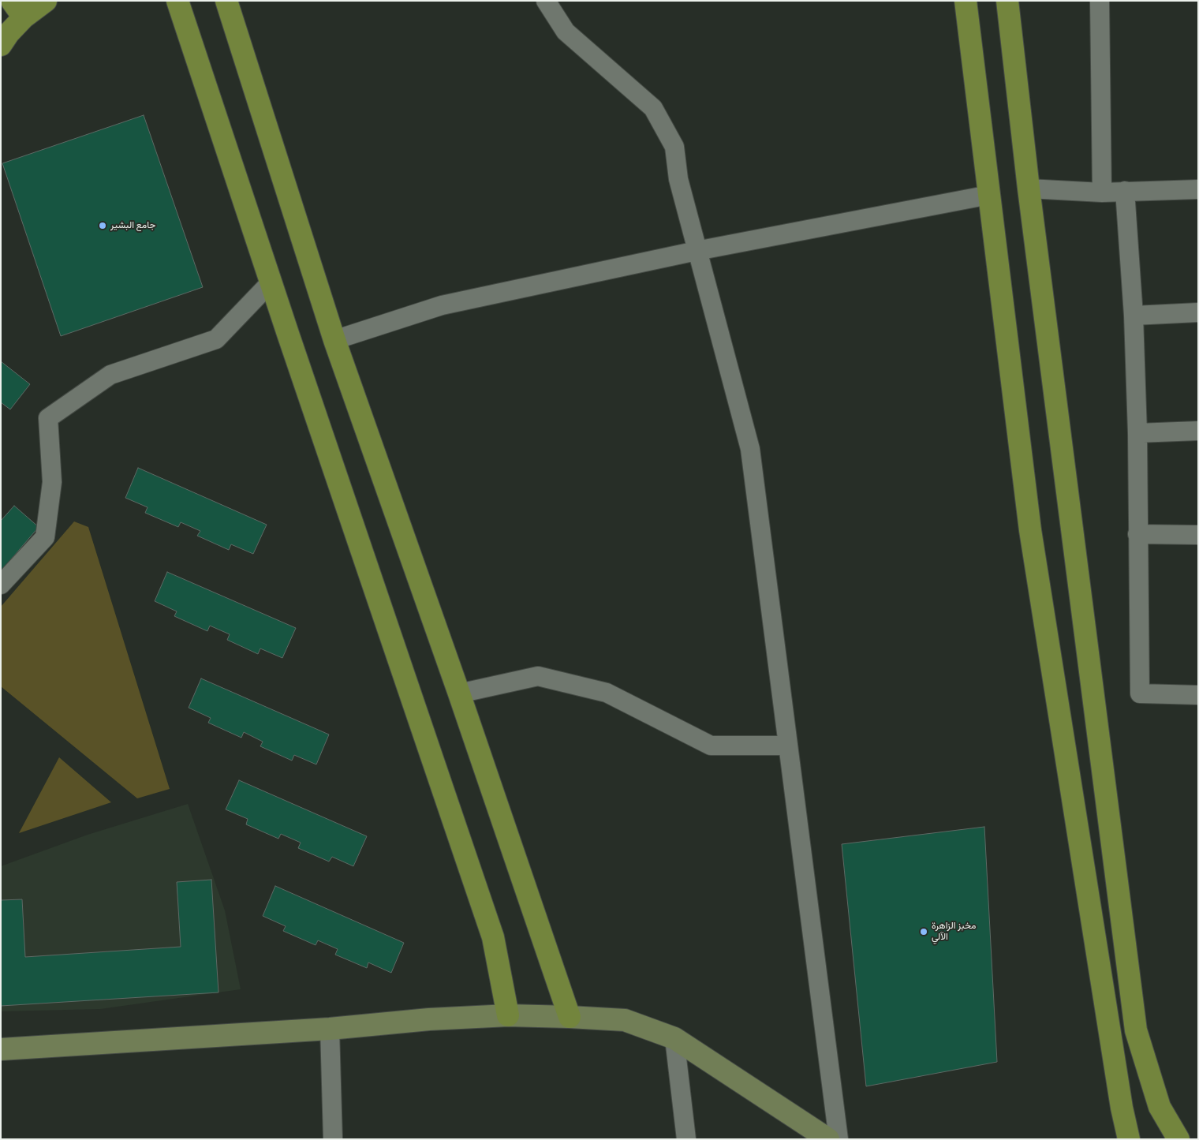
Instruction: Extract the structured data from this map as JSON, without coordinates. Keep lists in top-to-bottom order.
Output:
{
  "places": ["جامع البشير", "مخبز الزاهرة الآلي"]
}
